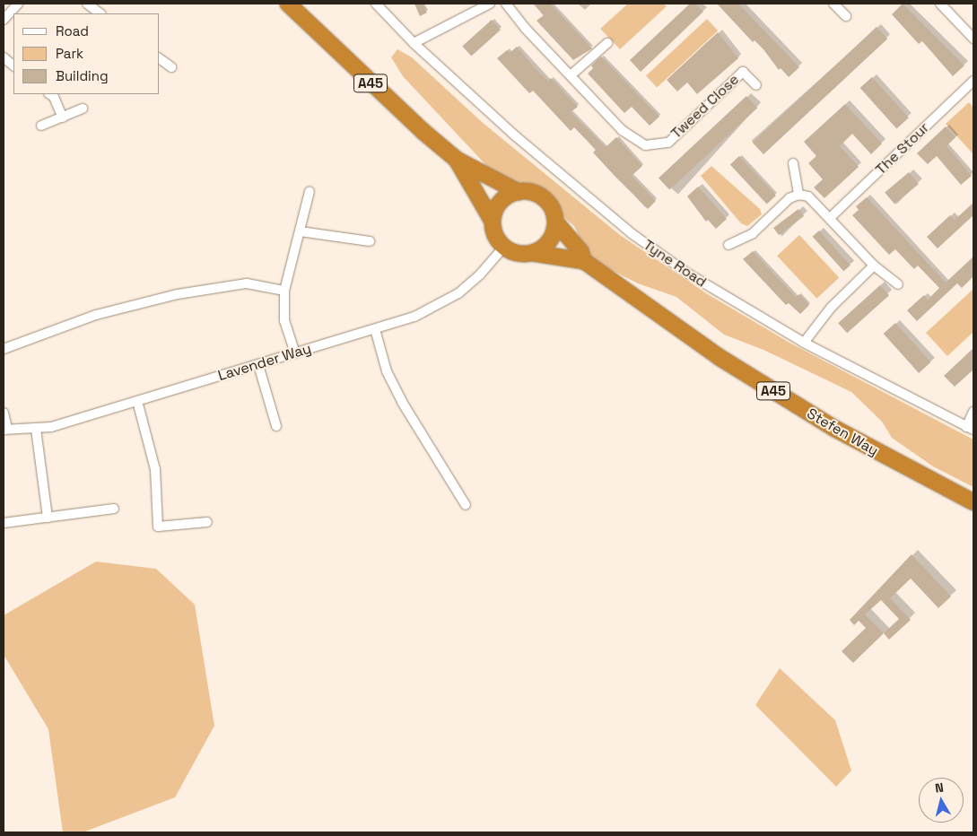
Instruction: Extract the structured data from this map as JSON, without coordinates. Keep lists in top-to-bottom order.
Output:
{
  "streets": {
    "highway": ["A45", "Stefen Way"],
    "street": [
      "Tweed Close",
      "The Stour",
      "Tyne Road",
      "Lavender Way"
    ]
  },
  "crossings": [
    ["A45", "Lavender Way"],
    ["A45", "Stefen Way"],
    ["Lavender Way", "Stefen Way"]
  ],
  "legend": ["Road", "Park", "Building"],
  "north": "top"
}
